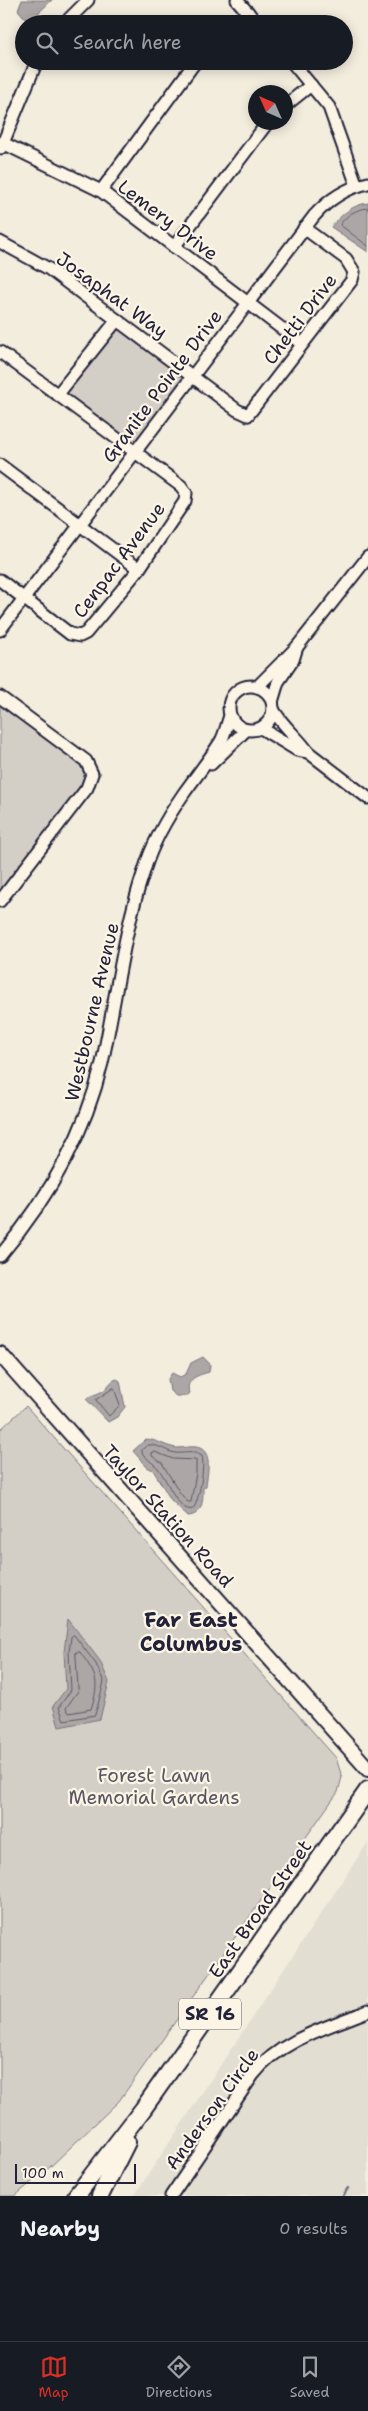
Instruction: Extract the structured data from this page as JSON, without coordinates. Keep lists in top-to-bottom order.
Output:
{
  "streets": {
    "highway": ["East Broad Street", "SR 16"],
    "main road": ["Taylor Station Road"],
    "street": [
      "Lemery Drive",
      "Josaphat Way",
      "Chetti Drive",
      "Granite Pointe Drive",
      "Cenpac Avenue",
      "Westbourne Avenue",
      "Anderson Circle"
    ]
  },
  "crossings": [
    ["Lemery Drive", "Chetti Drive"],
    ["Lemery Drive", "Granite Pointe Drive"],
    ["Josaphat Way", "Chetti Drive"],
    ["Josaphat Way", "Granite Pointe Drive"],
    ["Chetti Drive", "Granite Pointe Drive"],
    ["Granite Pointe Drive", "Cenpac Avenue"]
  ],
  "districts": ["Far East Columbus"],
  "parks": ["Forest Lawn Memorial Gardens"],
  "scale_bar": "100 m",
  "north": "top left",
  "page": {
    "search": "Search here",
    "scale": "100 m",
    "heading": ["Nearby", "0 results"],
    "nav": ["Map", "Directions", "Saved"]
  }
}
